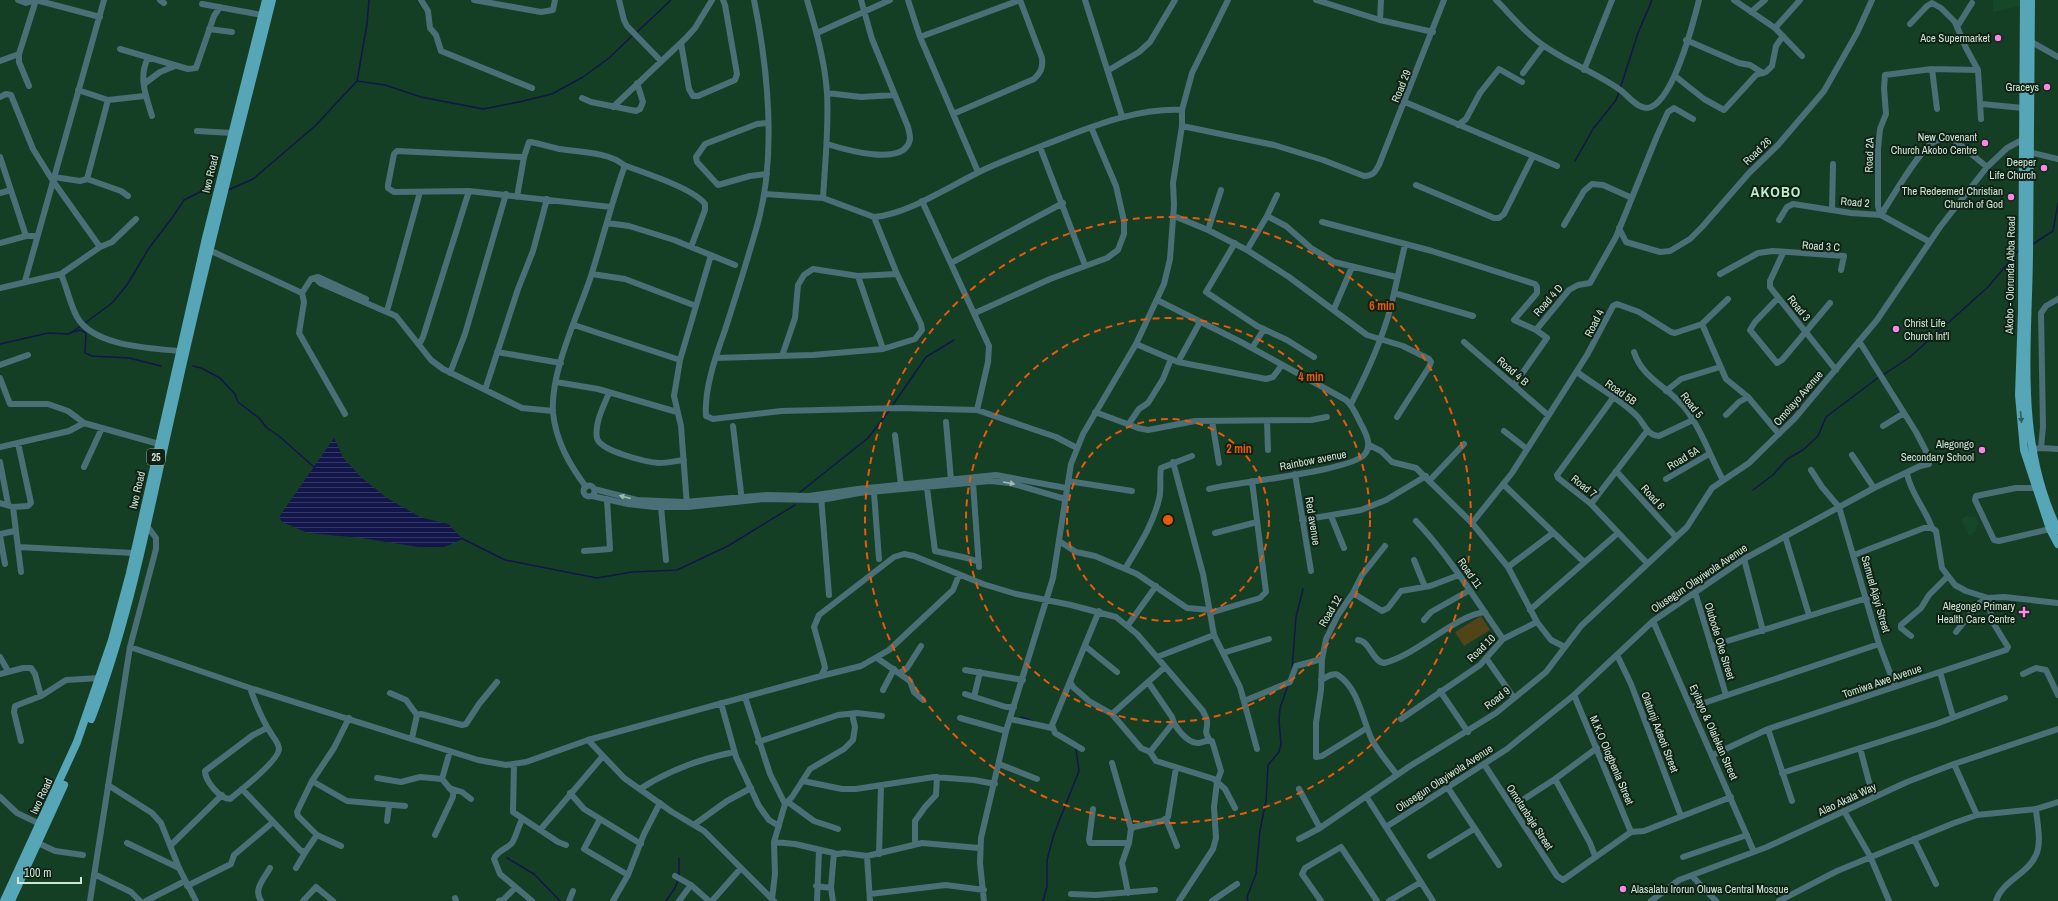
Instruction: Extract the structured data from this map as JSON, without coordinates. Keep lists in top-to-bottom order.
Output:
{
  "streets": {
    "main road": ["Iwo Road", "Akobo - Olorunda Abba Road", "25"],
    "street": [
      "Road 29",
      "Road 26",
      "Road 2A",
      "Road 2",
      "Road 3 C",
      "Road 4 D",
      "Road 3",
      "Road 4",
      "Road 4 B",
      "Road 5B",
      "Omolayo Avenue",
      "Road 5",
      "Road 5A",
      "Rainbow avenue",
      "Road 7",
      "Road 6",
      "Red avenue",
      "Road 11",
      "Olusegun Olayiwola Avenue",
      "Samuel Ajayi Street",
      "Road 12",
      "Olubode Oke Street",
      "Road 10",
      "Tomiwa Awe Avenue",
      "Road 9",
      "Olatunji Adeoti Street",
      "Eyitayo & Olalekan Street",
      "M.K.O Ologbenla Street",
      "Alao Akala Way",
      "Omotanbaje Street"
    ]
  },
  "crossings": [
    ["Road 2A", "Road 2"],
    ["Road 2", "Omolayo Avenue"],
    ["Road 3 C", "Road 3"],
    ["Akobo - Olorunda Abba Road", "Omolayo Avenue"],
    ["Road 3", "Omolayo Avenue"],
    ["Road 4", "Road 4 B"],
    ["Road 4", "Road 5B"],
    ["Road 5B", "Road 7"],
    ["Omolayo Avenue", "Road 5"],
    ["Omolayo Avenue", "Road 7"],
    ["Omolayo Avenue", "Road 6"],
    ["Omolayo Avenue", "Olusegun Olayiwola Avenue"],
    ["Omolayo Avenue", "Road 9"],
    ["Road 5", "Road 5A"],
    ["Rainbow avenue", "Red avenue"],
    ["Road 11", "Road 12"],
    ["Road 11", "Road 10"],
    ["Olusegun Olayiwola Avenue", "Samuel Ajayi Street"],
    ["Olusegun Olayiwola Avenue", "Olubode Oke Street"],
    ["Olusegun Olayiwola Avenue", "Olatunji Adeoti Street"],
    ["Olusegun Olayiwola Avenue", "Eyitayo & Olalekan Street"],
    ["Olusegun Olayiwola Avenue", "M.K.O Ologbenla Street"],
    ["Olusegun Olayiwola Avenue", "Omotanbaje Street"],
    ["Samuel Ajayi Street", "Tomiwa Awe Avenue"],
    ["Tomiwa Awe Avenue", "Eyitayo & Olalekan Street"],
    ["Eyitayo & Olalekan Street", "Alao Akala Way"]
  ],
  "districts": ["AKOBO"],
  "places": {
    "other": [
      "Ace Supermarket",
      "Graceys",
      "New Covenant Church Akobo Centre",
      "Deeper Life Church",
      "The Redeemed Christian Church of God",
      "Christ Life Church Int'l",
      "Alegongo Secondary School",
      "Alasalatu Irorun Oluwa Central Mosque"
    ],
    "health": ["Alegongo Primary Health Care Centre"]
  },
  "scale_bar": "100 m",
  "rings": ["6 min", "4 min", "2 min"]
}
